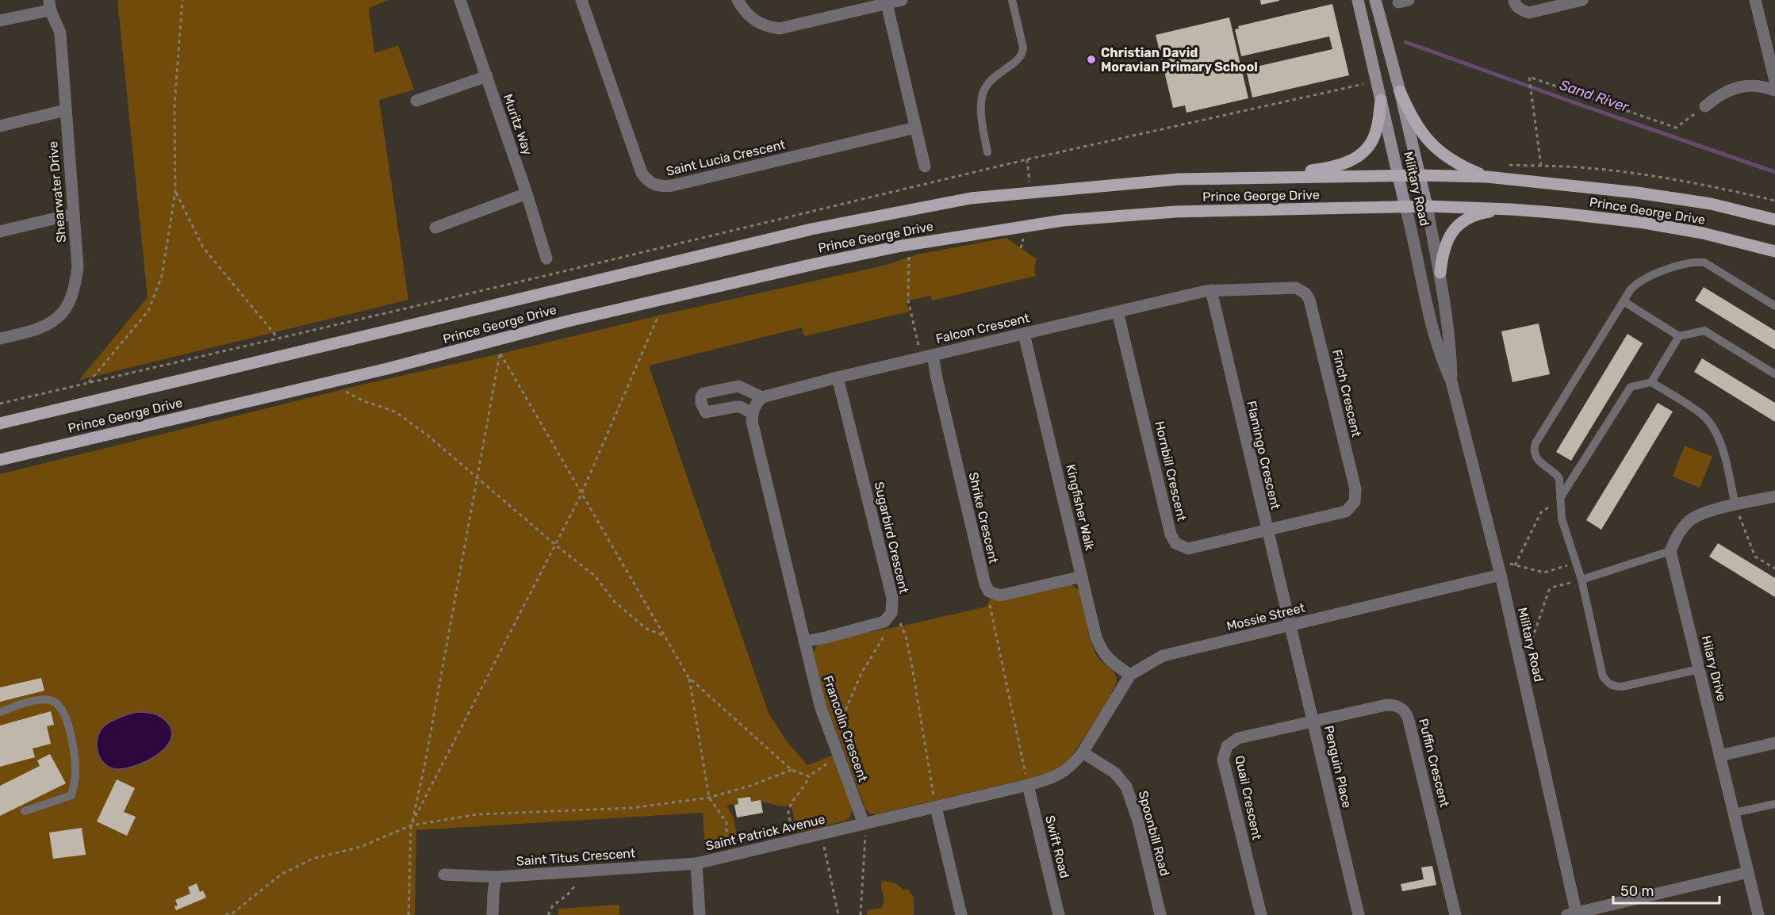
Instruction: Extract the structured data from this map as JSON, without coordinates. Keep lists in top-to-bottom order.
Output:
{
  "streets": {
    "main road": ["Military Road", "Prince George Drive"],
    "street": [
      "Muritz Way",
      "Saint Lucia Crescent",
      "Shearwater Drive",
      "Falcon Crescent",
      "Finch Crescent",
      "Flamingo Crescent",
      "Hornbill Crescent",
      "Kingfisher Walk",
      "Shrike Crescent",
      "Sugarbird Crescent",
      "Mossie Street",
      "Hilary Drive",
      "Francolin Crescent",
      "Puffin Crescent",
      "Penguin Place",
      "Quail Crescent",
      "Saint Patrick Avenue",
      "Spoonbill Road",
      "Swift Road",
      "Saint Titus Crescent"
    ]
  },
  "crossings": [
    ["Military Road", "Prince George Drive"],
    ["Military Road", "Mossie Street"],
    ["Falcon Crescent", "Finch Crescent"],
    ["Falcon Crescent", "Flamingo Crescent"],
    ["Falcon Crescent", "Hornbill Crescent"],
    ["Falcon Crescent", "Kingfisher Walk"],
    ["Falcon Crescent", "Shrike Crescent"],
    ["Falcon Crescent", "Sugarbird Crescent"],
    ["Finch Crescent", "Flamingo Crescent"],
    ["Finch Crescent", "Hornbill Crescent"],
    ["Flamingo Crescent", "Hornbill Crescent"],
    ["Flamingo Crescent", "Mossie Street"],
    ["Flamingo Crescent", "Penguin Place"],
    ["Kingfisher Walk", "Mossie Street"],
    ["Mossie Street", "Penguin Place"],
    ["Mossie Street", "Spoonbill Road"],
    ["Francolin Crescent", "Saint Patrick Avenue"],
    ["Puffin Crescent", "Penguin Place"],
    ["Puffin Crescent", "Quail Crescent"],
    ["Penguin Place", "Quail Crescent"],
    ["Saint Patrick Avenue", "Saint Titus Crescent"]
  ],
  "water": ["Sand River"],
  "places": ["Christian David Moravian Primary School"],
  "scale_bar": "50 m"
}
